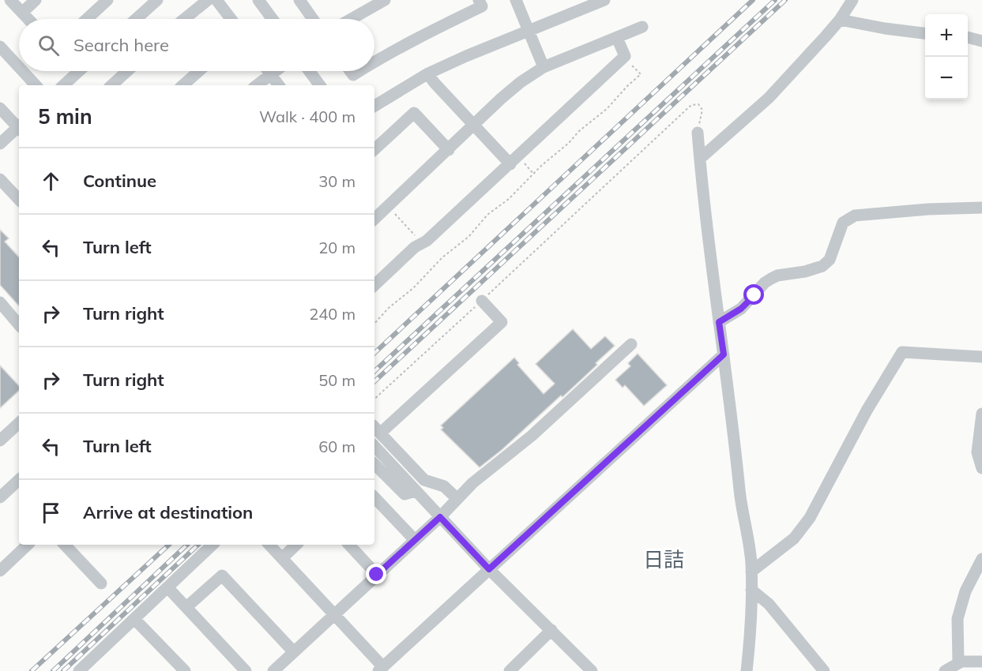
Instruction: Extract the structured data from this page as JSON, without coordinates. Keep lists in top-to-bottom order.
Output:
{
  "districts": ["日詰"],
  "page": {
    "map_buttons": ["+", "−"],
    "search": "Search here",
    "heading": ["5 min", "Walk · 400 m"],
    "list": [
      ["Continue", "30 m"],
      ["Turn left", "20 m"],
      ["Turn right", "240 m"],
      ["Turn right", "50 m"],
      ["Turn left", "60 m"],
      "Arrive at destination"
    ]
  }
}
